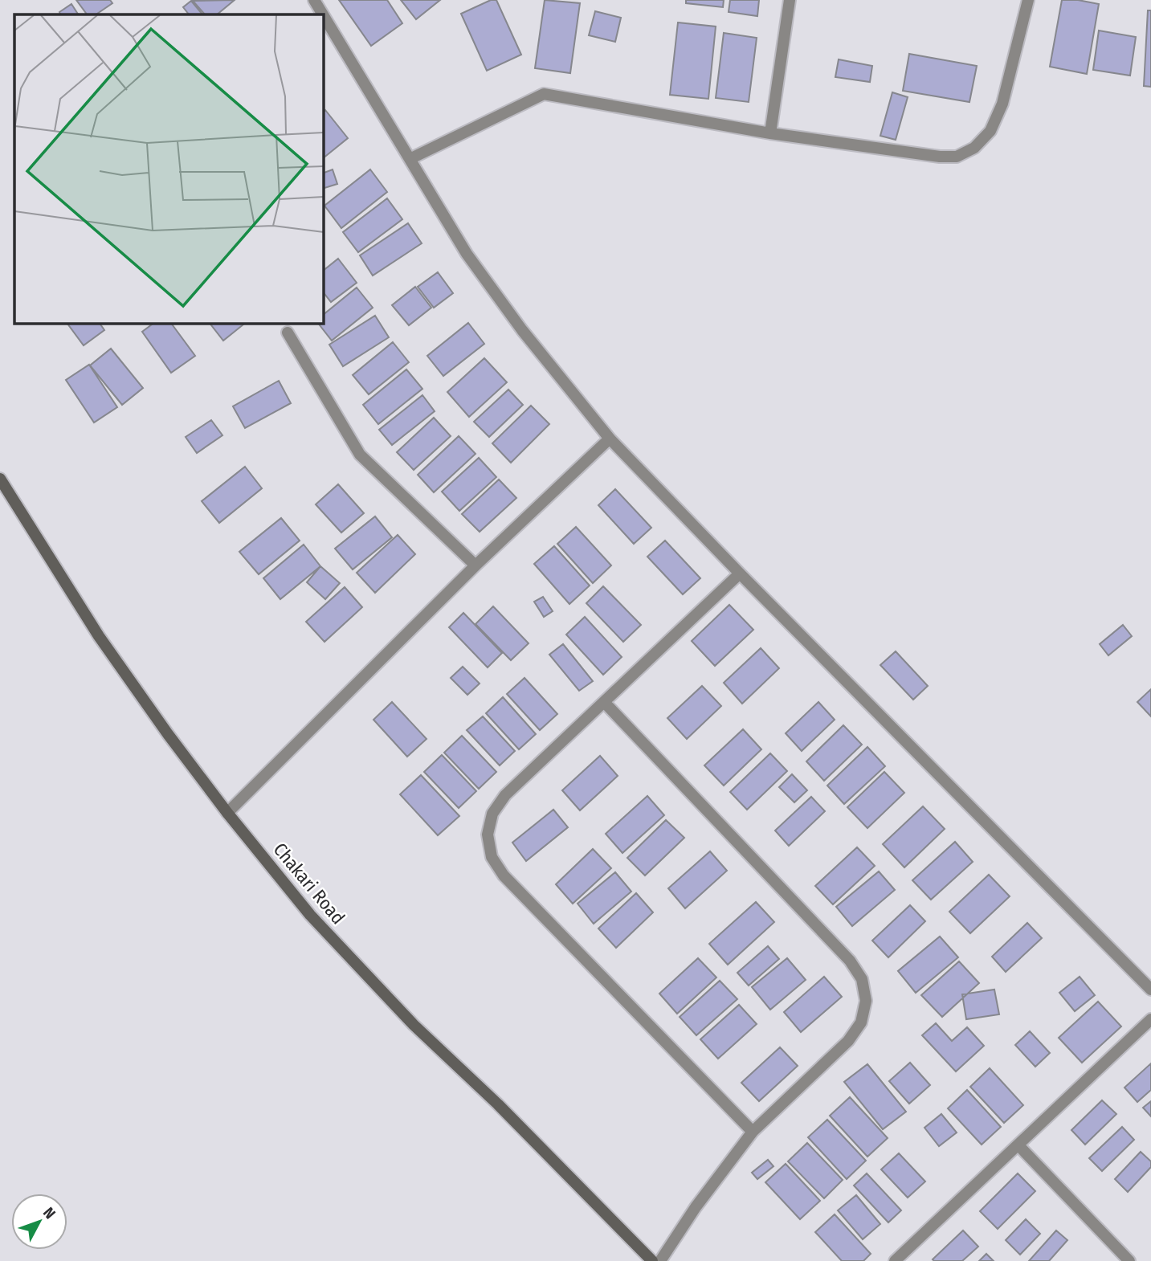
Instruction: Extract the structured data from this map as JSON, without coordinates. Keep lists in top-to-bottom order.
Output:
{
  "streets": {
    "main road": ["Chakari Road"]
  },
  "north": "top right"
}
